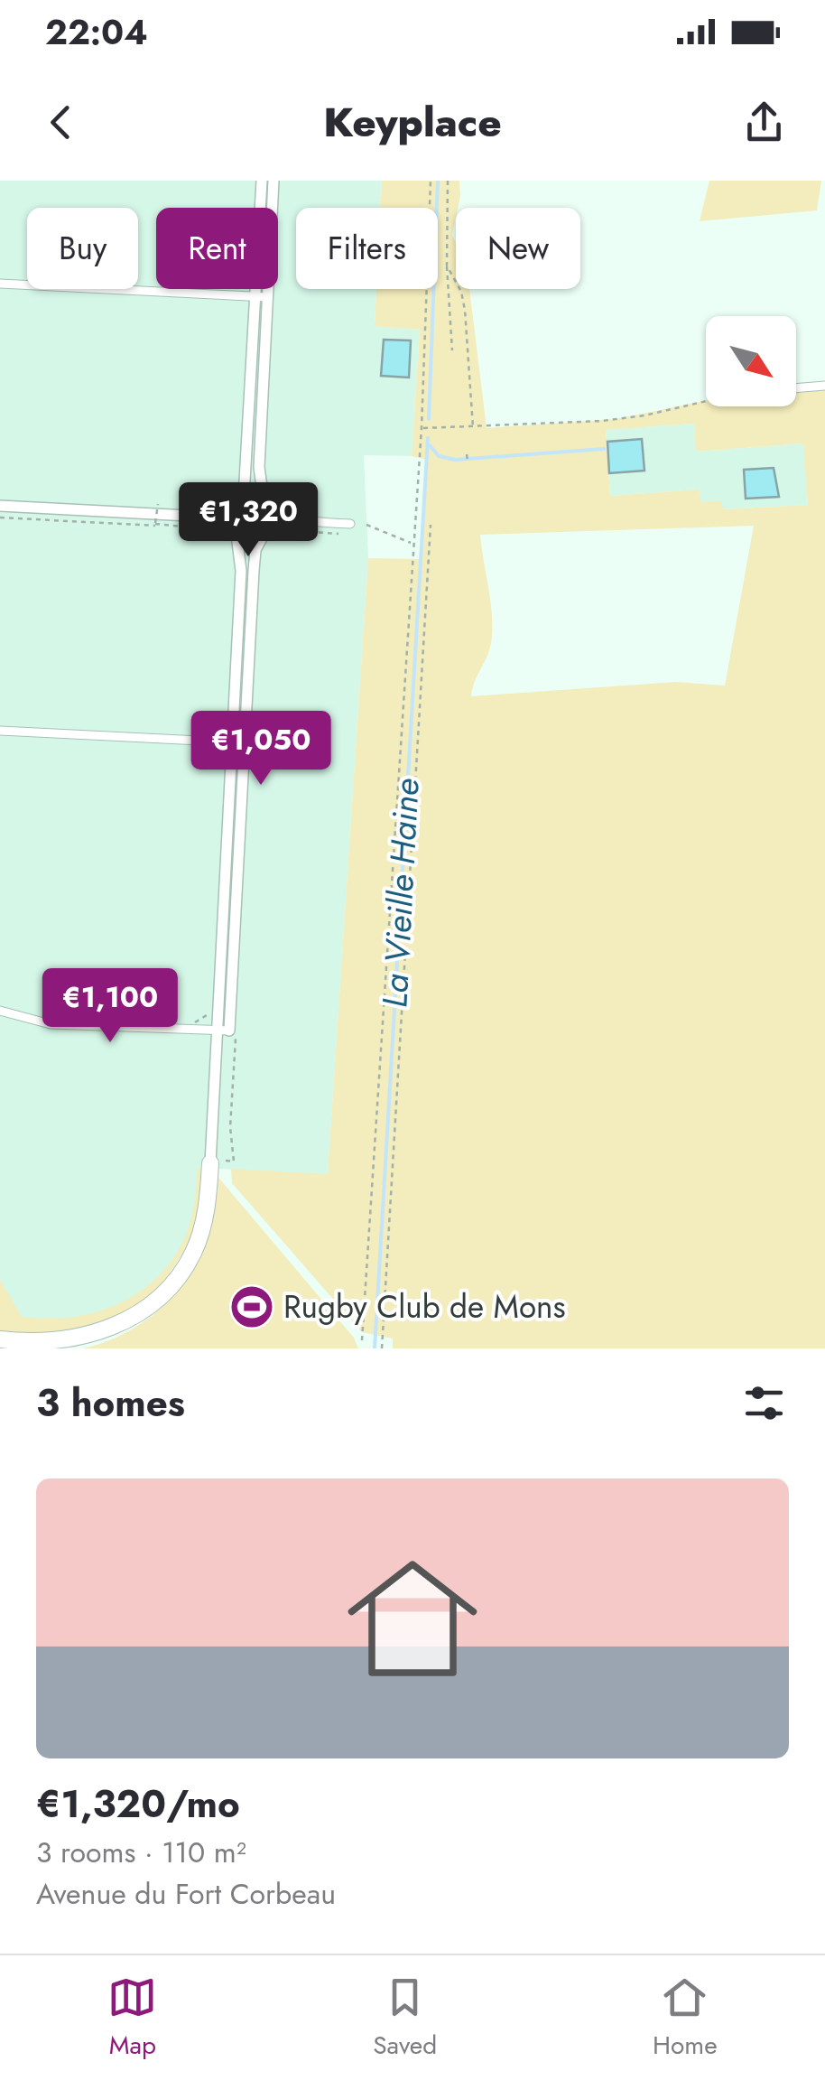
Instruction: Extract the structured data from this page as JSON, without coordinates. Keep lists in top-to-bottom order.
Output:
{
  "water": ["La Vieille Haine"],
  "places": {
    "sports": ["Rugby Club de Mons"]
  },
  "north": "bottom right",
  "page": {
    "status": "22:04",
    "header": "Keyplace",
    "chip": [
      "Buy",
      "Rent",
      "Filters",
      "New"
    ],
    "price": ["€1,320", "€1,050", "€1,100"],
    "heading": "3 homes",
    "list": [
      {
        "name": "€1,320/mo",
        "note": "3 rooms · 110 m² · Avenue du Fort Corbeau"
      }
    ],
    "tabs": ["Map", "Saved", "Home"]
  }
}
